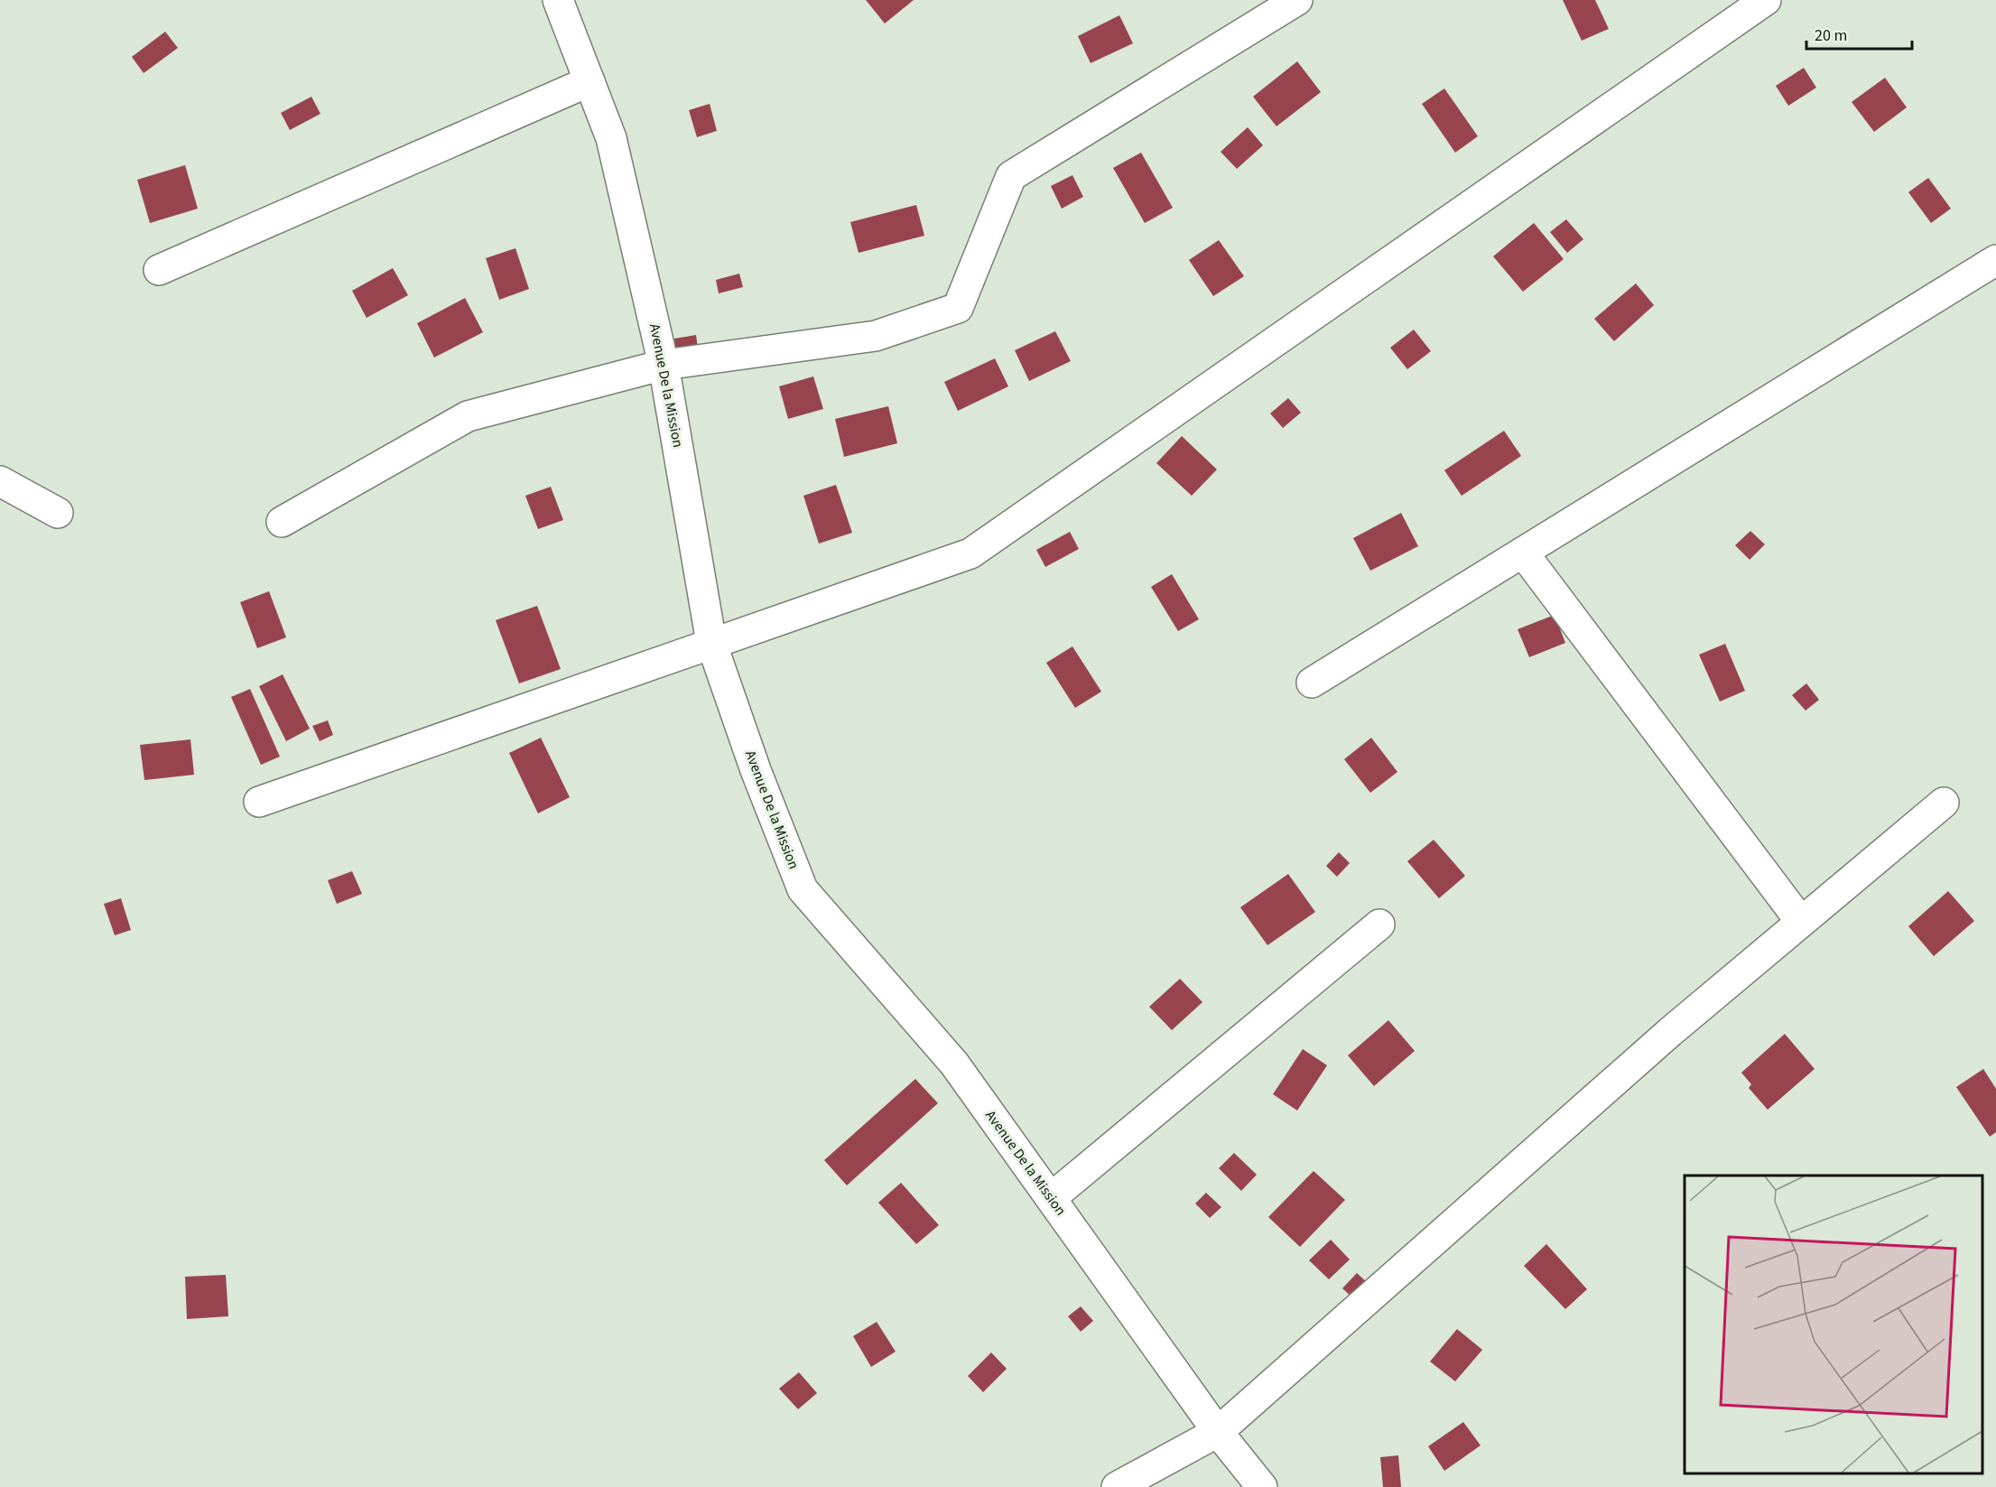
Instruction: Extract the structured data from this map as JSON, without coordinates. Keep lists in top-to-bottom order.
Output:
{
  "streets": {
    "street": ["Avenue De la Mission"]
  },
  "scale_bar": "20 m"
}
